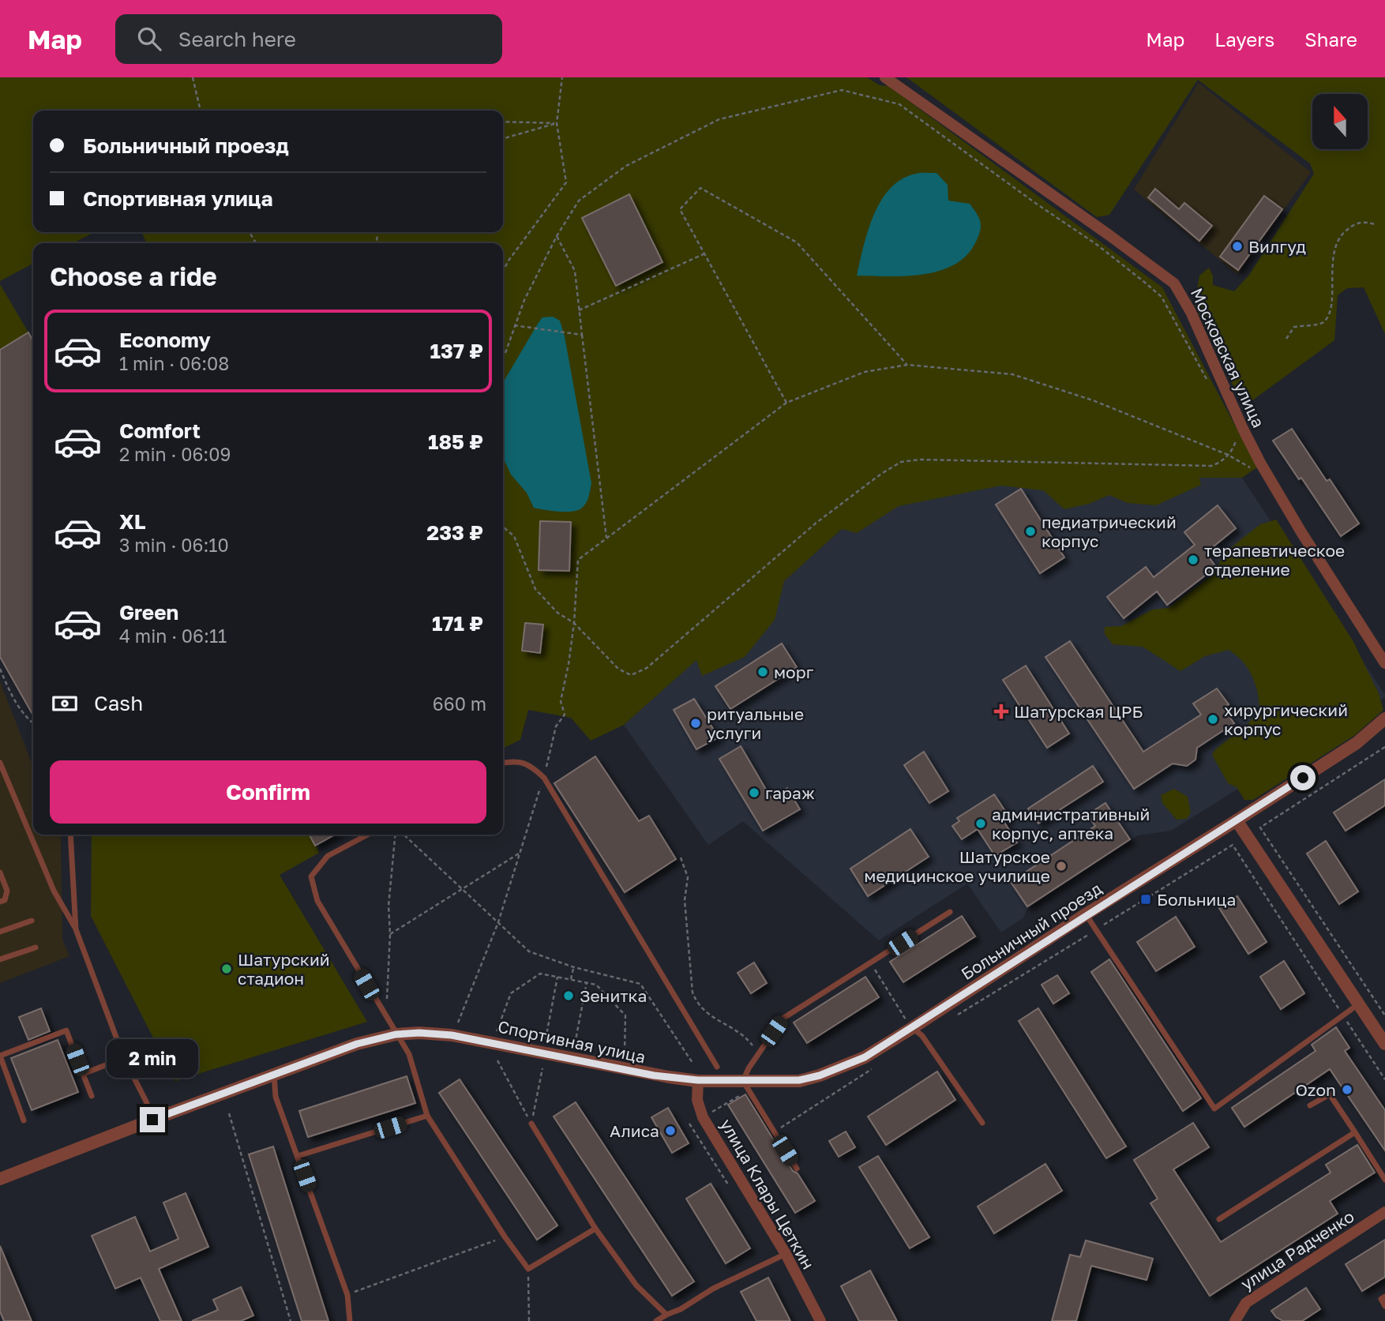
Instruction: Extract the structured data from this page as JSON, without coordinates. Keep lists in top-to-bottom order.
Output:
{
  "streets": {
    "street": [
      "Московская улица",
      "Больничный проезд",
      "Спортивная улица",
      "улица Клары Цеткин",
      "улица Радченко"
    ]
  },
  "crossings": [
    ["Больничный проезд", "Спортивная улица"],
    ["Больничный проезд", "улица Клары Цеткин"],
    ["Спортивная улица", "улица Клары Цеткин"]
  ],
  "places": {
    "other": [
      "Вилгуд",
      "педиатрический корпус",
      "терапевтическое отделение",
      "морг",
      "хирургический корпус",
      "ритуальные услуги",
      "гараж",
      "административный корпус, аптека",
      "Шатурское медицинское училище",
      "Шатурский стадион",
      "Зенитка",
      "Ozon",
      "Алиса"
    ],
    "health": ["Шатурская ЦРБ"],
    "transit": ["Больница"]
  },
  "north": "top",
  "page": {
    "header": "Map",
    "search": "Search here",
    "nav": ["Map", "Layers", "Share"],
    "banner": ["Больничный проезд", "Спортивная улица"],
    "heading": "Choose a ride",
    "list": [
      {
        "name": "Economy",
        "note": "1 min · 06:08",
        "value": "137 ₽"
      },
      {
        "name": "Comfort",
        "note": "2 min · 06:09",
        "value": "185 ₽"
      },
      {
        "name": "XL",
        "note": "3 min · 06:10",
        "value": "233 ₽"
      },
      {
        "name": "Green",
        "note": "4 min · 06:11",
        "value": "171 ₽"
      }
    ],
    "pay": ["Cash", "660 m"],
    "buttons": "Confirm",
    "bubble": "2 min"
  }
}
